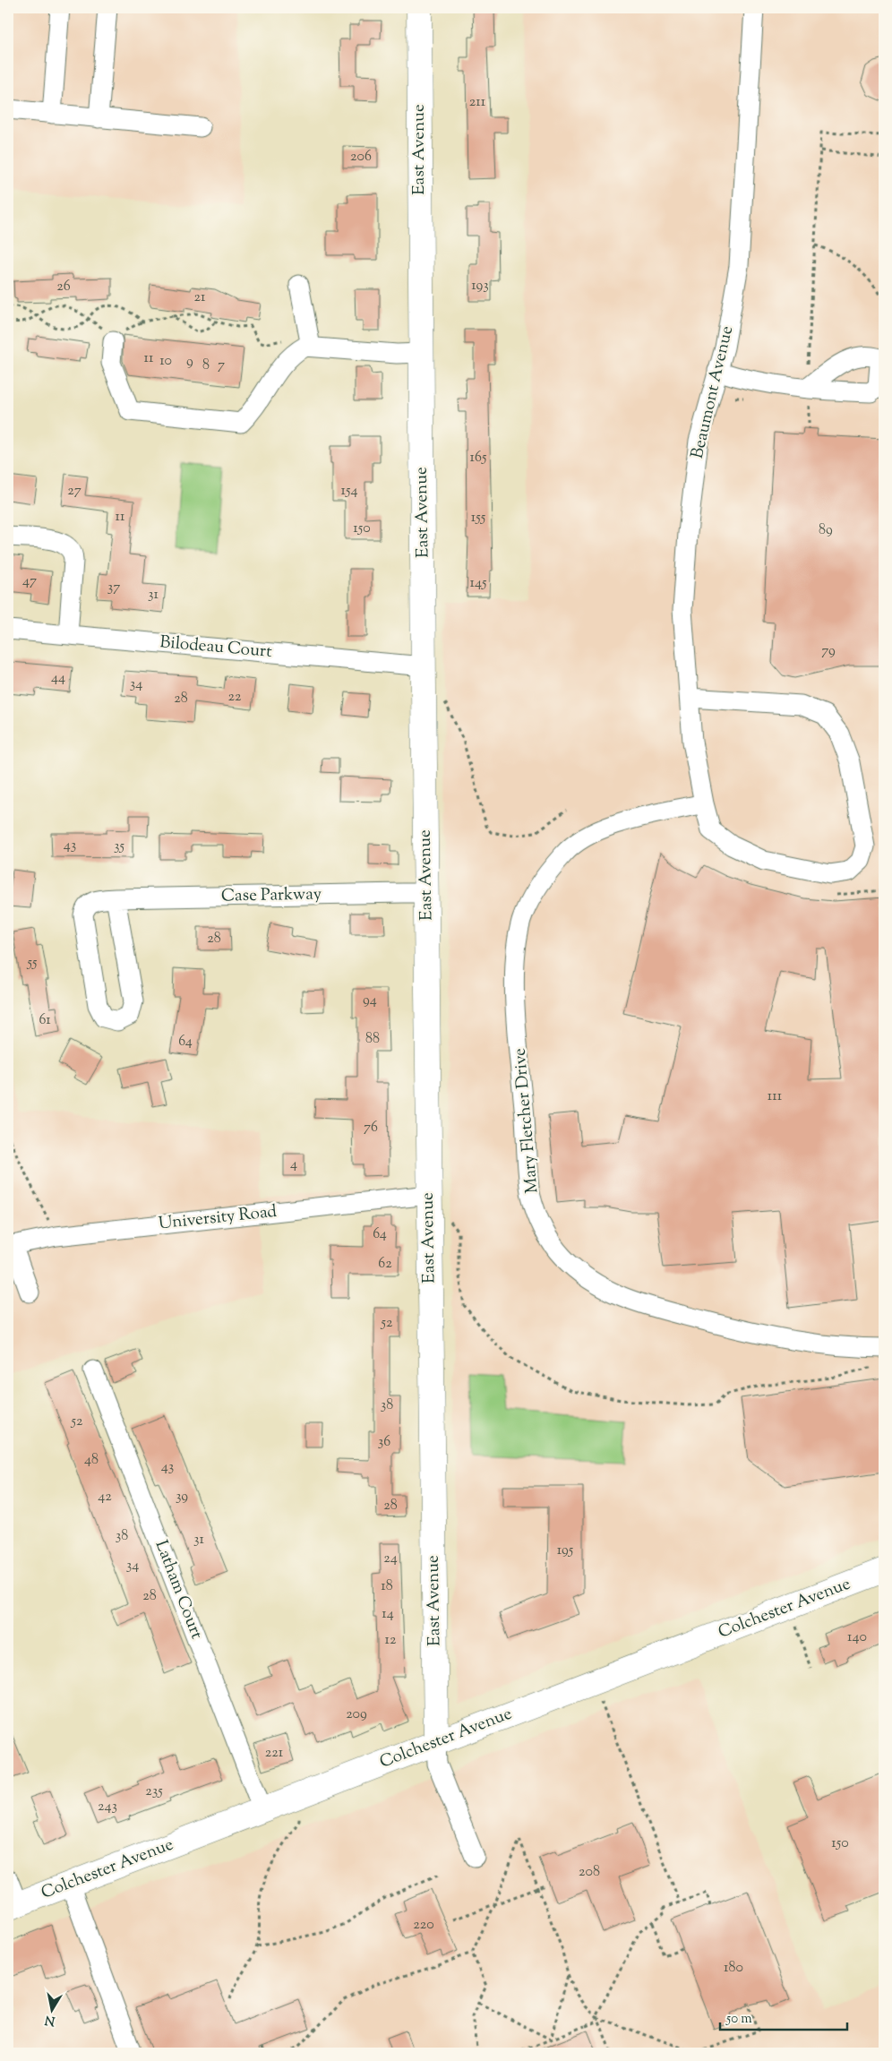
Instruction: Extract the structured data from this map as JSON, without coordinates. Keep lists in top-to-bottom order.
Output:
{
  "streets": {
    "main road": ["East Avenue", "Colchester Avenue"],
    "street": [
      "Beaumont Avenue",
      "Bilodeau Court",
      "Case Parkway",
      "Mary Fletcher Drive",
      "University Road",
      "Latham Court"
    ]
  },
  "crossings": [
    ["East Avenue", "Bilodeau Court"],
    ["East Avenue", "Case Parkway"],
    ["East Avenue", "University Road"],
    ["East Avenue", "Colchester Avenue"],
    ["Beaumont Avenue", "Mary Fletcher Drive"],
    ["Latham Court", "Colchester Avenue"]
  ],
  "house_numbers": [
    "211",
    "206",
    "193",
    "26",
    "21",
    "11",
    "10",
    "9",
    "8",
    "7",
    "165",
    "27",
    "154",
    "11",
    "155",
    "150",
    "89",
    "47",
    "145",
    "37",
    "31",
    "79",
    "44",
    "34",
    "22",
    "28",
    "43",
    "35",
    "28",
    "55",
    "94",
    "61",
    "88",
    "64",
    "111",
    "76",
    "4",
    "64",
    "62",
    "52",
    "38",
    "52",
    "36",
    "48",
    "43",
    "42",
    "39",
    "28",
    "38",
    "31",
    "195",
    "24",
    "34",
    "18",
    "28",
    "14",
    "140",
    "12",
    "209",
    "221",
    "235",
    "243",
    "150",
    "208",
    "220",
    "180"
  ],
  "scale_bar": "50 m",
  "north": "bottom"
}
